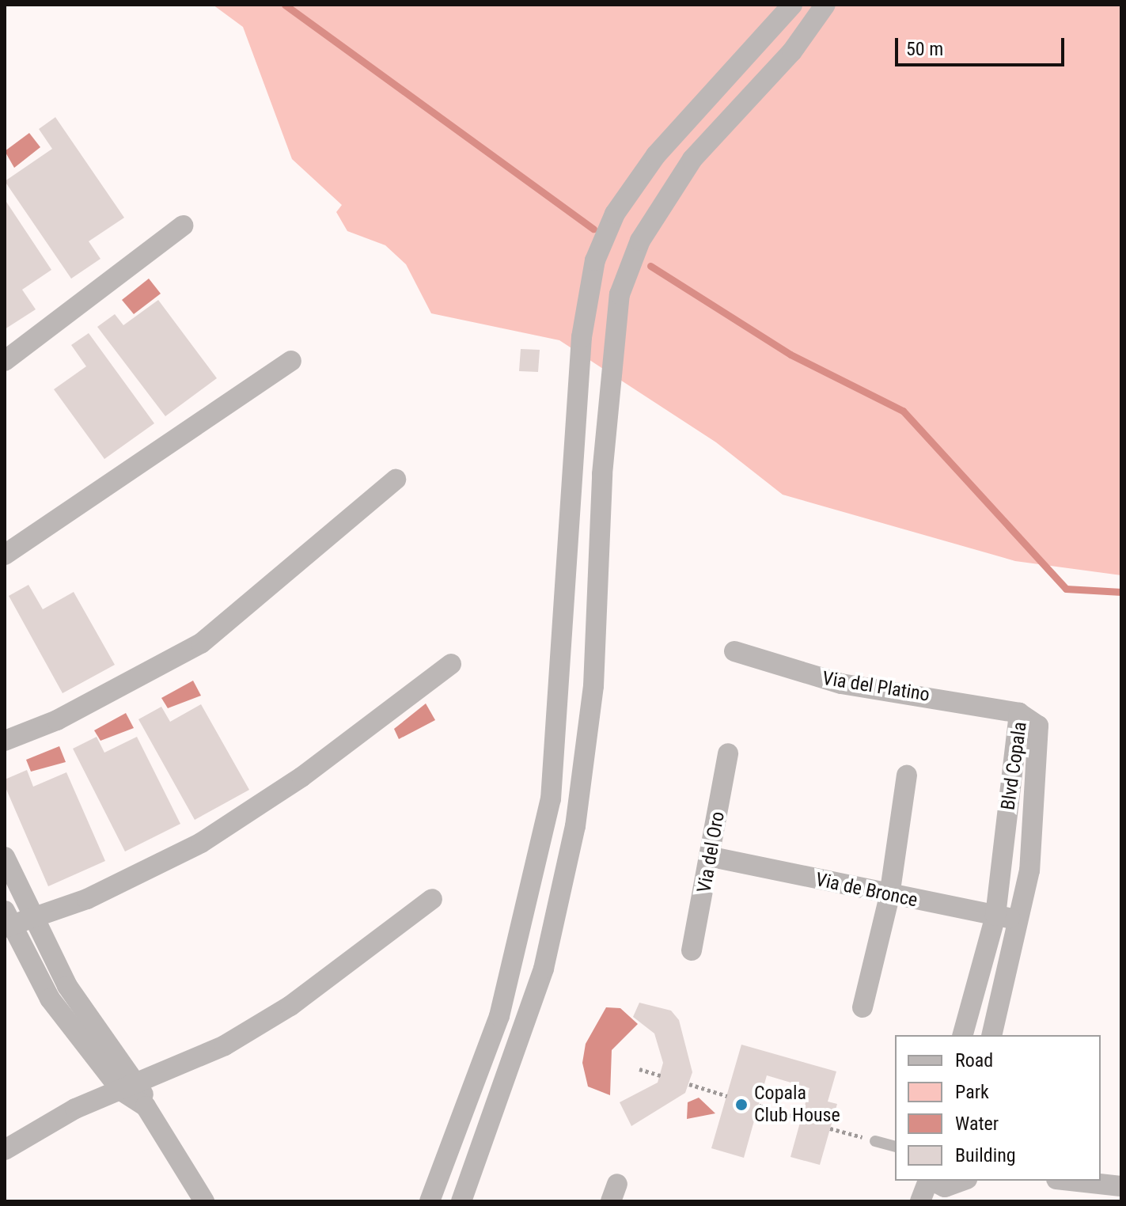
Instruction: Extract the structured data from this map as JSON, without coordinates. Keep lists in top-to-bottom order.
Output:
{
  "streets": {
    "street": [
      "Via del Platino",
      "Blvd Copala",
      "Via del Oro",
      "Via de Bronce"
    ]
  },
  "crossings": [
    ["Via del Platino", "Blvd Copala"],
    ["Blvd Copala", "Via de Bronce"],
    ["Via del Oro", "Via de Bronce"]
  ],
  "places": ["Copala Club House"],
  "legend": [
    "Road",
    "Park",
    "Water",
    "Building"
  ],
  "scale_bar": "50 m"
}
